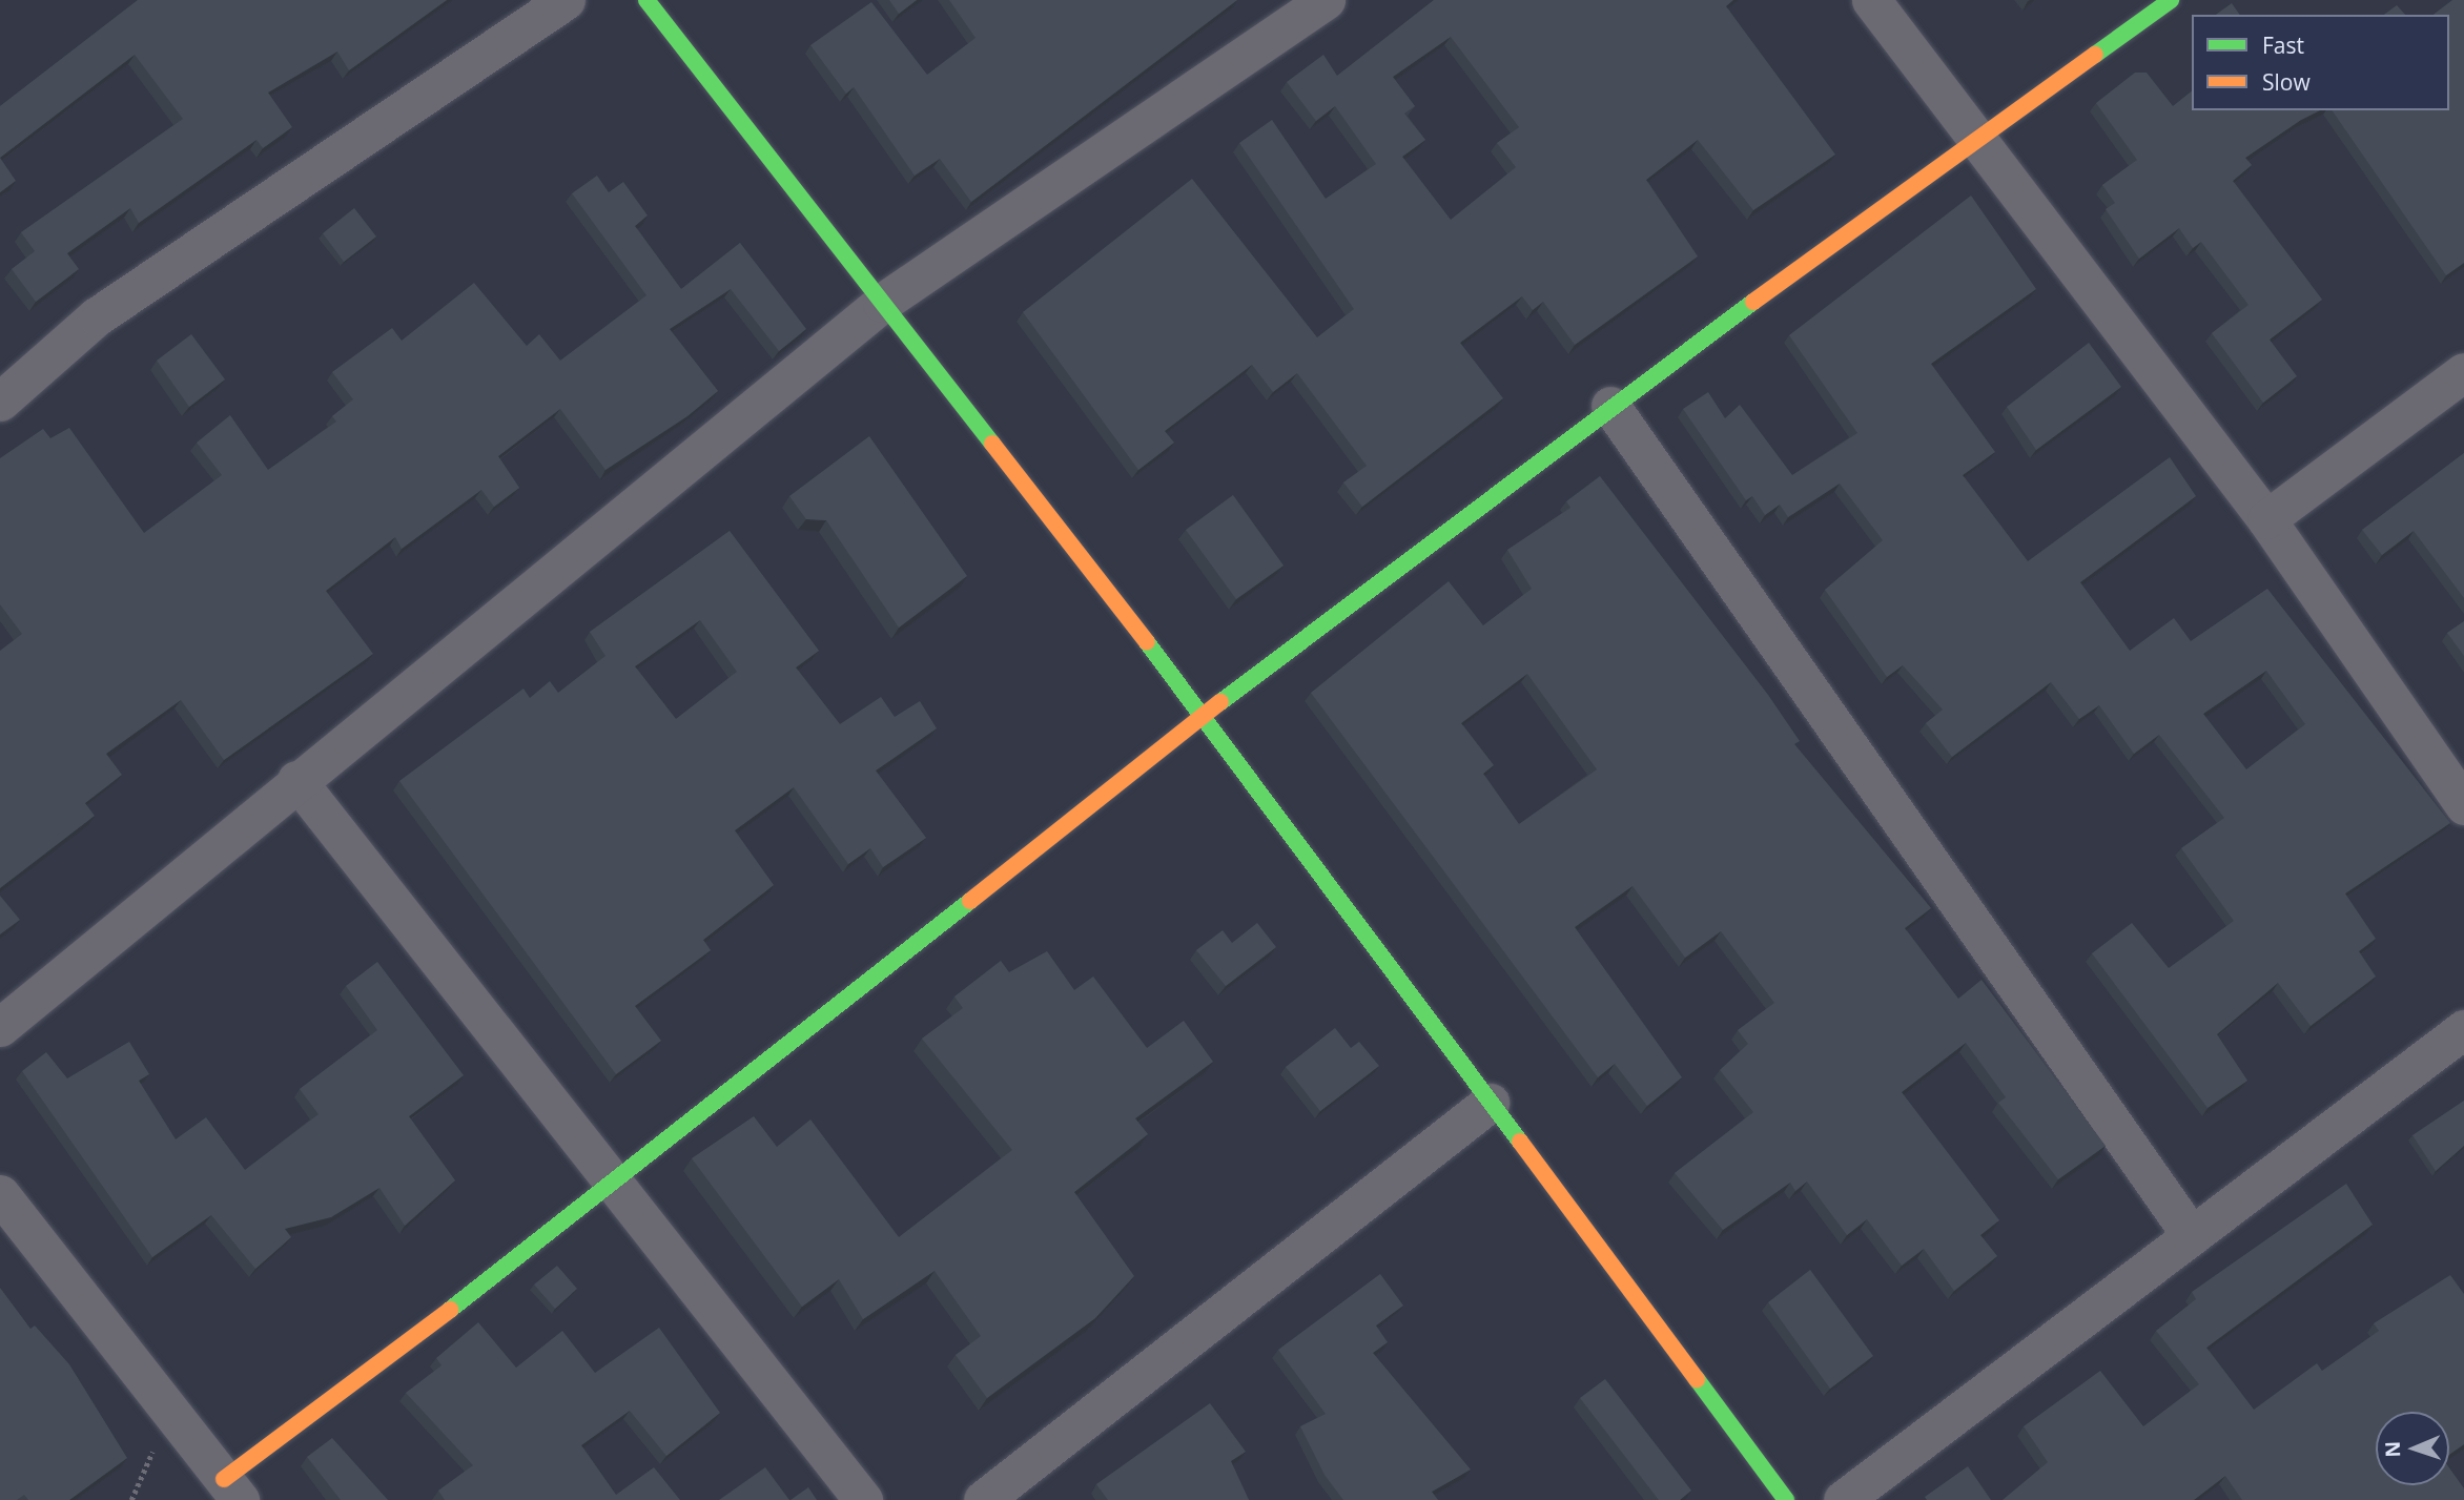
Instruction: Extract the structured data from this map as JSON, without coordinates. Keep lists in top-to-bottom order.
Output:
{
  "legend": ["Fast", "Slow"],
  "north": "left"
}
